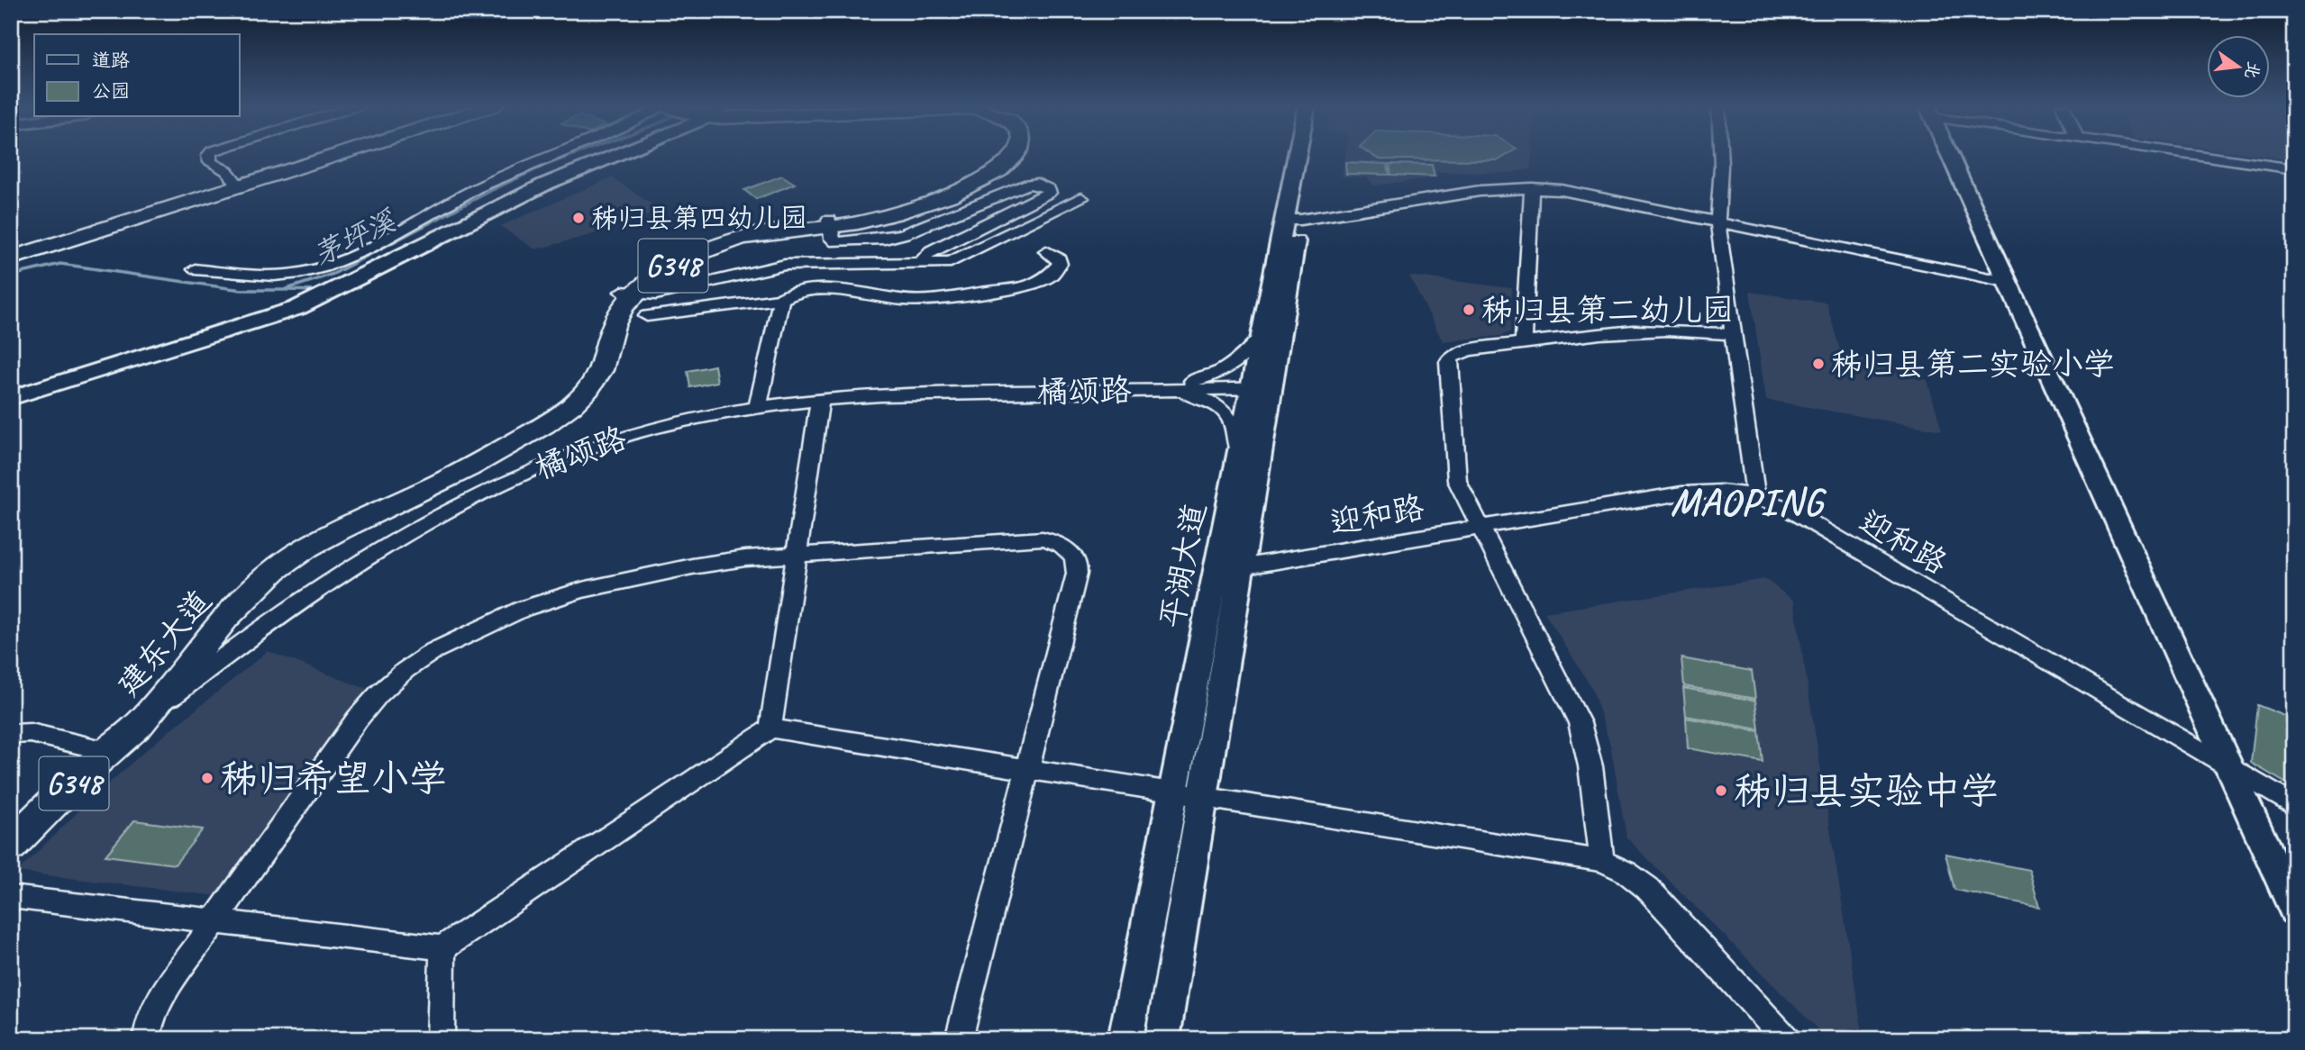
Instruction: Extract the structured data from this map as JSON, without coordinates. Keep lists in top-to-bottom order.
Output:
{
  "streets": {
    "highway": ["G348", "橘颂路", "建东大道"],
    "main road": ["平湖大道"],
    "street": ["迎和路"]
  },
  "crossings": [
    ["橘颂路", "平湖大道"],
    ["橘颂路", "建东大道"],
    ["迎和路", "平湖大道"]
  ],
  "districts": ["MAOPING"],
  "water": ["茅坪溪"],
  "places": [
    "秭归县第四幼儿园",
    "秭归县第二幼儿园",
    "秭归县第二实验小学",
    "秭归希望小学",
    "秭归县实验中学"
  ],
  "legend": ["道路", "公园"],
  "north": "right"
}
